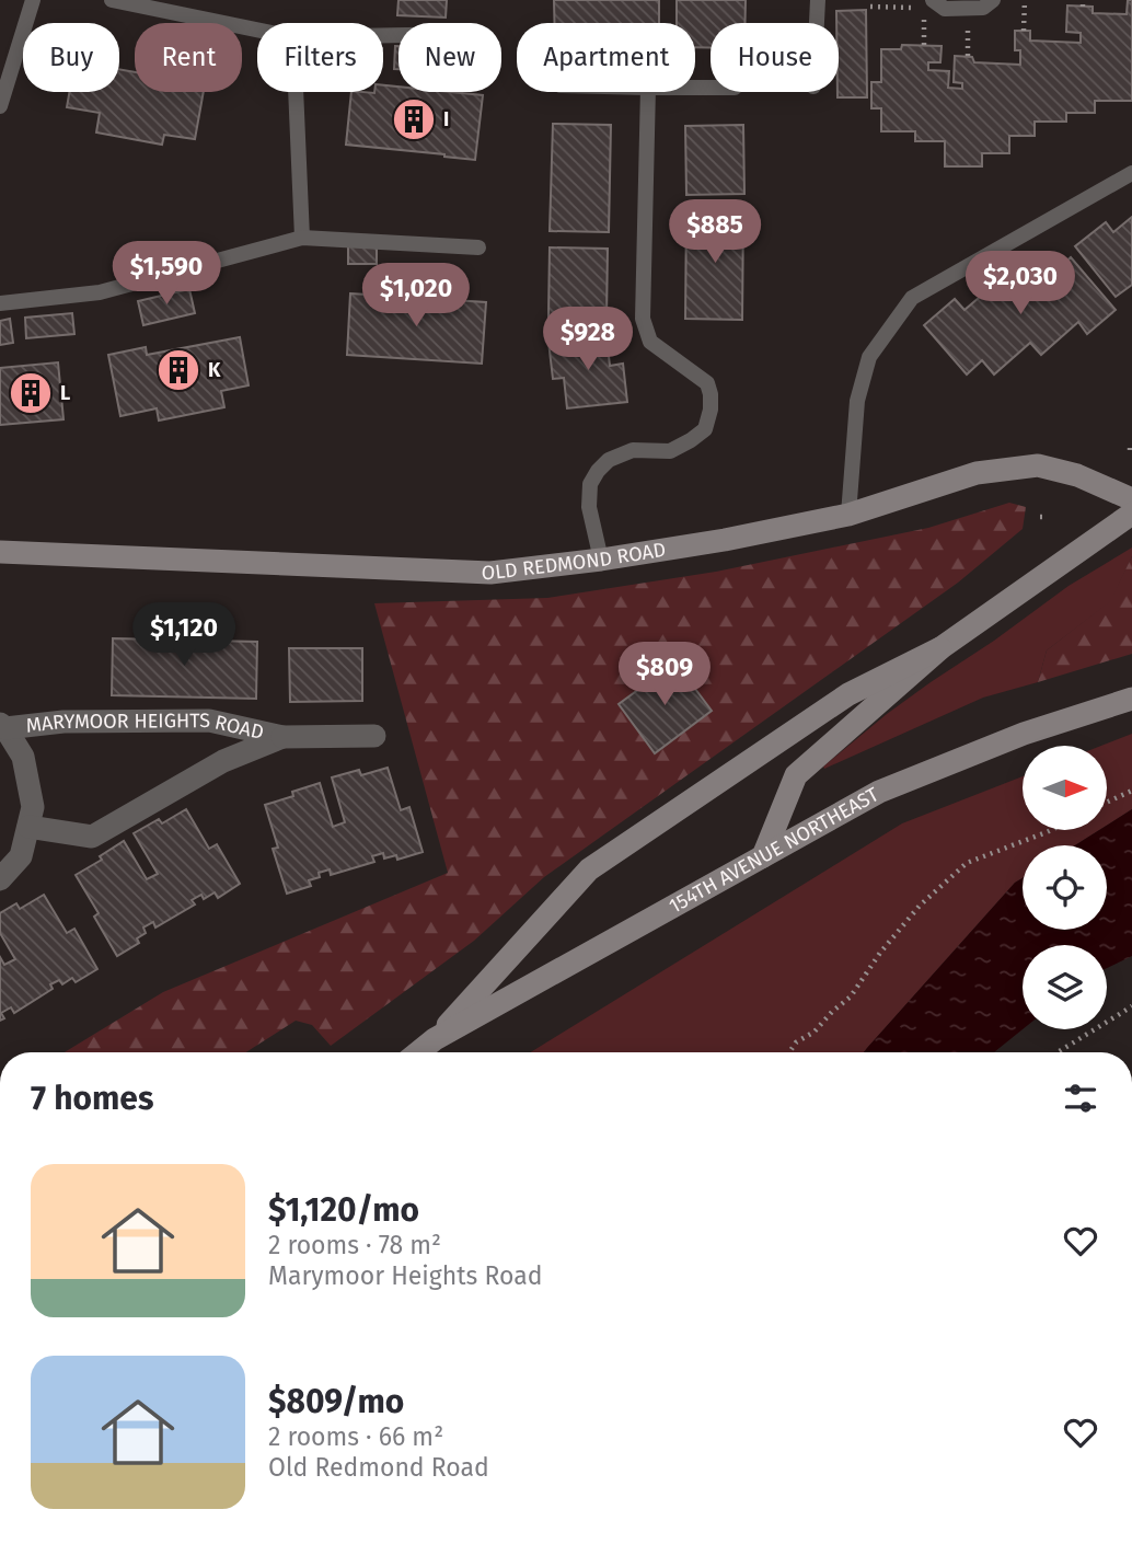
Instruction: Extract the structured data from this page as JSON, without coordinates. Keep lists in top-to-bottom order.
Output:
{
  "streets": {
    "main road": ["OLD REDMOND ROAD", "154TH AVENUE NORTHEAST"],
    "street": ["MARYMOOR HEIGHTS ROAD"]
  },
  "places": {
    "building": ["I", "K", "L"]
  },
  "north": "right",
  "page": {
    "chip": [
      "Buy",
      "Rent",
      "Filters",
      "New",
      "Apartment",
      "House"
    ],
    "price": [
      "$885",
      "$1,590",
      "$2,030",
      "$1,020",
      "$928",
      "$1,120",
      "$809"
    ],
    "heading": "7 homes",
    "list": [
      {
        "name": "$1,120/mo",
        "note": "2 rooms · 78 m² · Marymoor Heights Road"
      },
      {
        "name": "$809/mo",
        "note": "2 rooms · 66 m² · Old Redmond Road"
      }
    ]
  }
}
